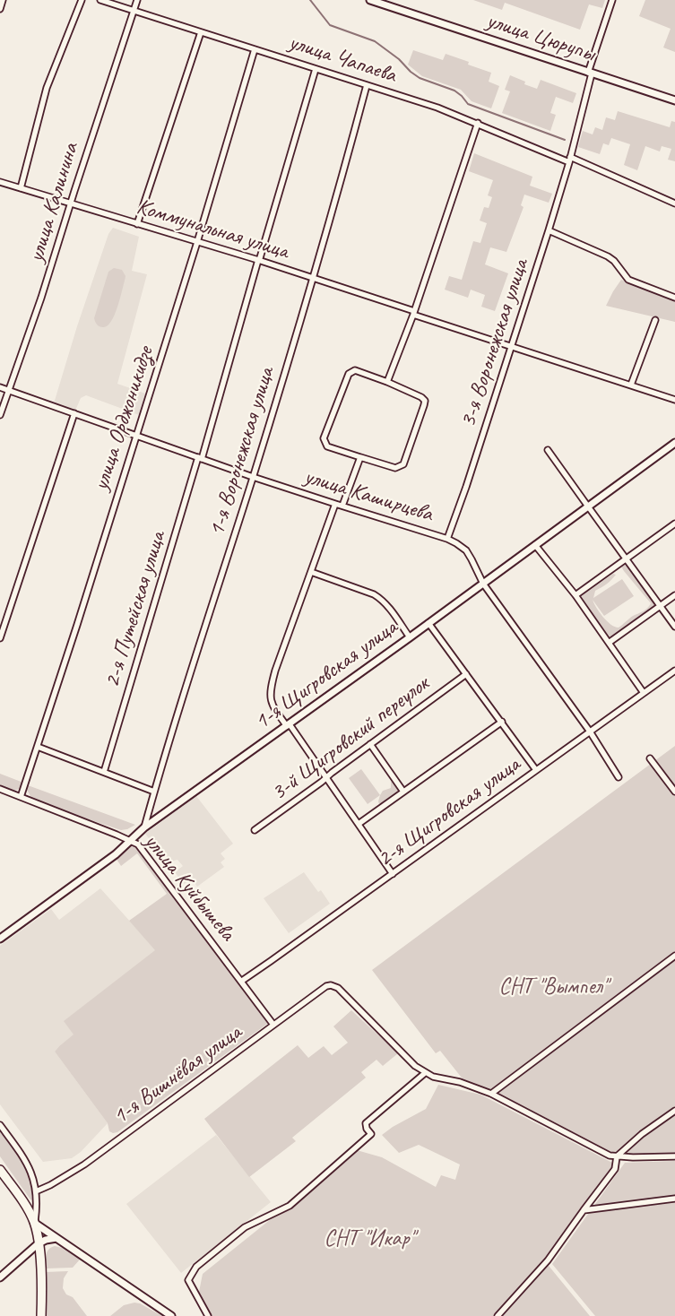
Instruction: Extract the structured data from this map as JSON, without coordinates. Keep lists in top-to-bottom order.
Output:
{
  "streets": {
    "street": [
      "улица Цюрупы",
      "улица Чапаева",
      "улица Калинина",
      "Коммунальная улица",
      "3-я Воронежская улица",
      "улица Орджоникидзе",
      "1-я Воронежская улица",
      "улица Каширцева",
      "2-я Путейская улица",
      "1-я Щигровская улица",
      "3-й Щигровский переулок",
      "2-я Щигровская улица",
      "улица Куйбышева",
      "1-я Вишнёвая улица"
    ]
  },
  "crossings": [
    ["улица Цюрупы", "3-я Воронежская улица"],
    ["улица Чапаева", "улица Калинина"],
    ["улица Чапаева", "3-я Воронежская улица"],
    ["улица Чапаева", "улица Орджоникидзе"],
    ["улица Чапаева", "1-я Воронежская улица"],
    ["улица Чапаева", "2-я Путейская улица"],
    ["улица Калинина", "Коммунальная улица"],
    ["улица Калинина", "улица Каширцева"],
    ["Коммунальная улица", "3-я Воронежская улица"],
    ["Коммунальная улица", "улица Орджоникидзе"],
    ["Коммунальная улица", "1-я Воронежская улица"],
    ["Коммунальная улица", "2-я Путейская улица"],
    ["3-я Воронежская улица", "улица Каширцева"],
    ["улица Орджоникидзе", "улица Каширцева"],
    ["улица Орджоникидзе", "улица Куйбышева"],
    ["1-я Воронежская улица", "улица Каширцева"],
    ["1-я Воронежская улица", "1-я Щигровская улица"],
    ["улица Каширцева", "2-я Путейская улица"],
    ["улица Каширцева", "1-я Щигровская улица"],
    ["улица Каширцева", "2-я Щигровская улица"],
    ["1-я Щигровская улица", "улица Куйбышева"],
    ["2-я Щигровская улица", "улица Куйбышева"],
    ["улица Куйбышева", "1-я Вишнёвая улица"]
  ],
  "parks": ["СНТ \"Вымпел\"", "СНТ \"Икар\""]
}
